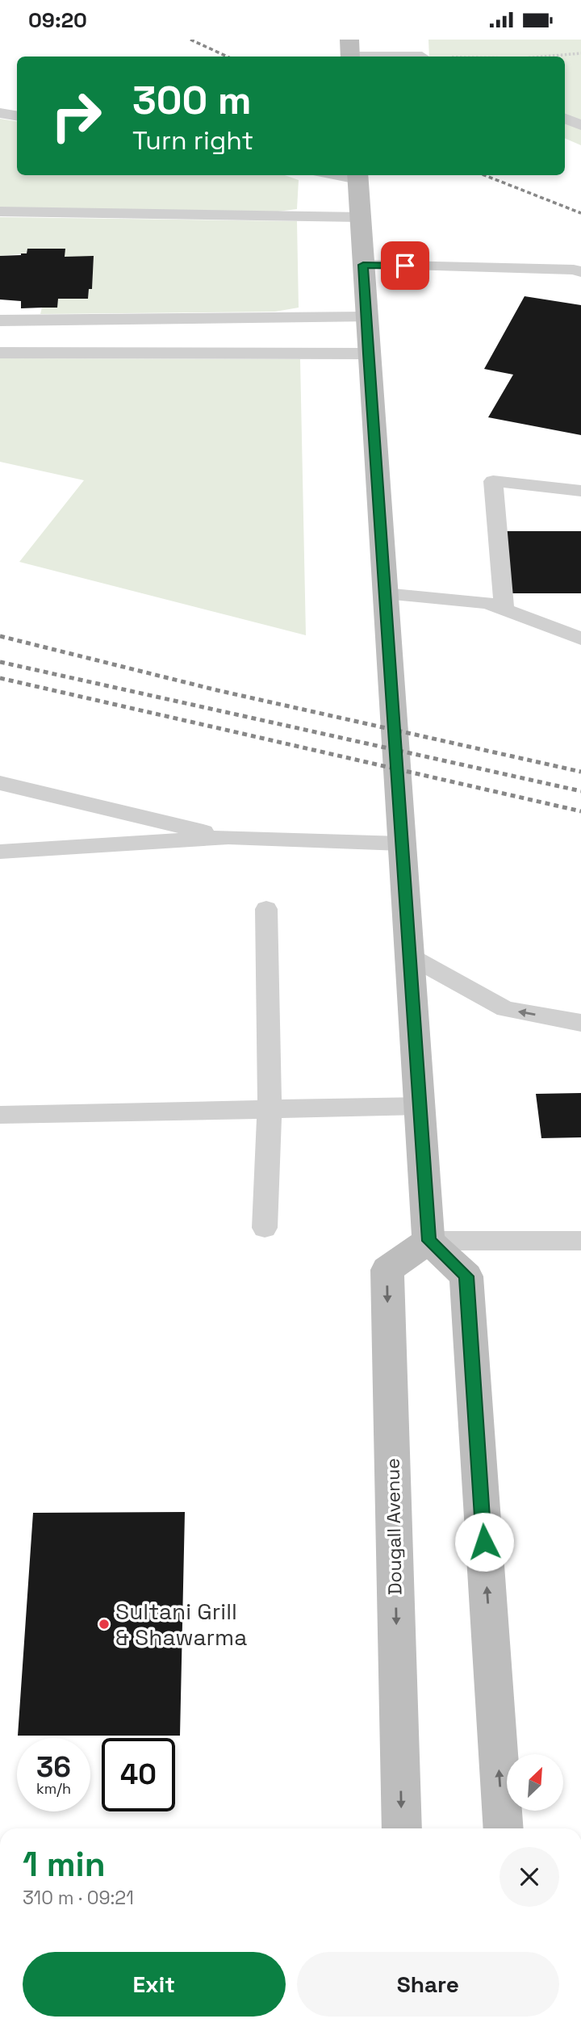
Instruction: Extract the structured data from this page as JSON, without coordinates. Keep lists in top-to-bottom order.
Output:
{
  "streets": {
    "street": ["Dougall Avenue"]
  },
  "places": ["Sultani Grill & Shawarma"],
  "north": "top right",
  "page": {
    "status": "09:20",
    "turn": ["300 m", "Turn right"],
    "speed": "36 km/h",
    "limit": "40",
    "heading": ["1 min", "310 m · 09:21"],
    "buttons": ["Exit", "Share"]
  }
}
